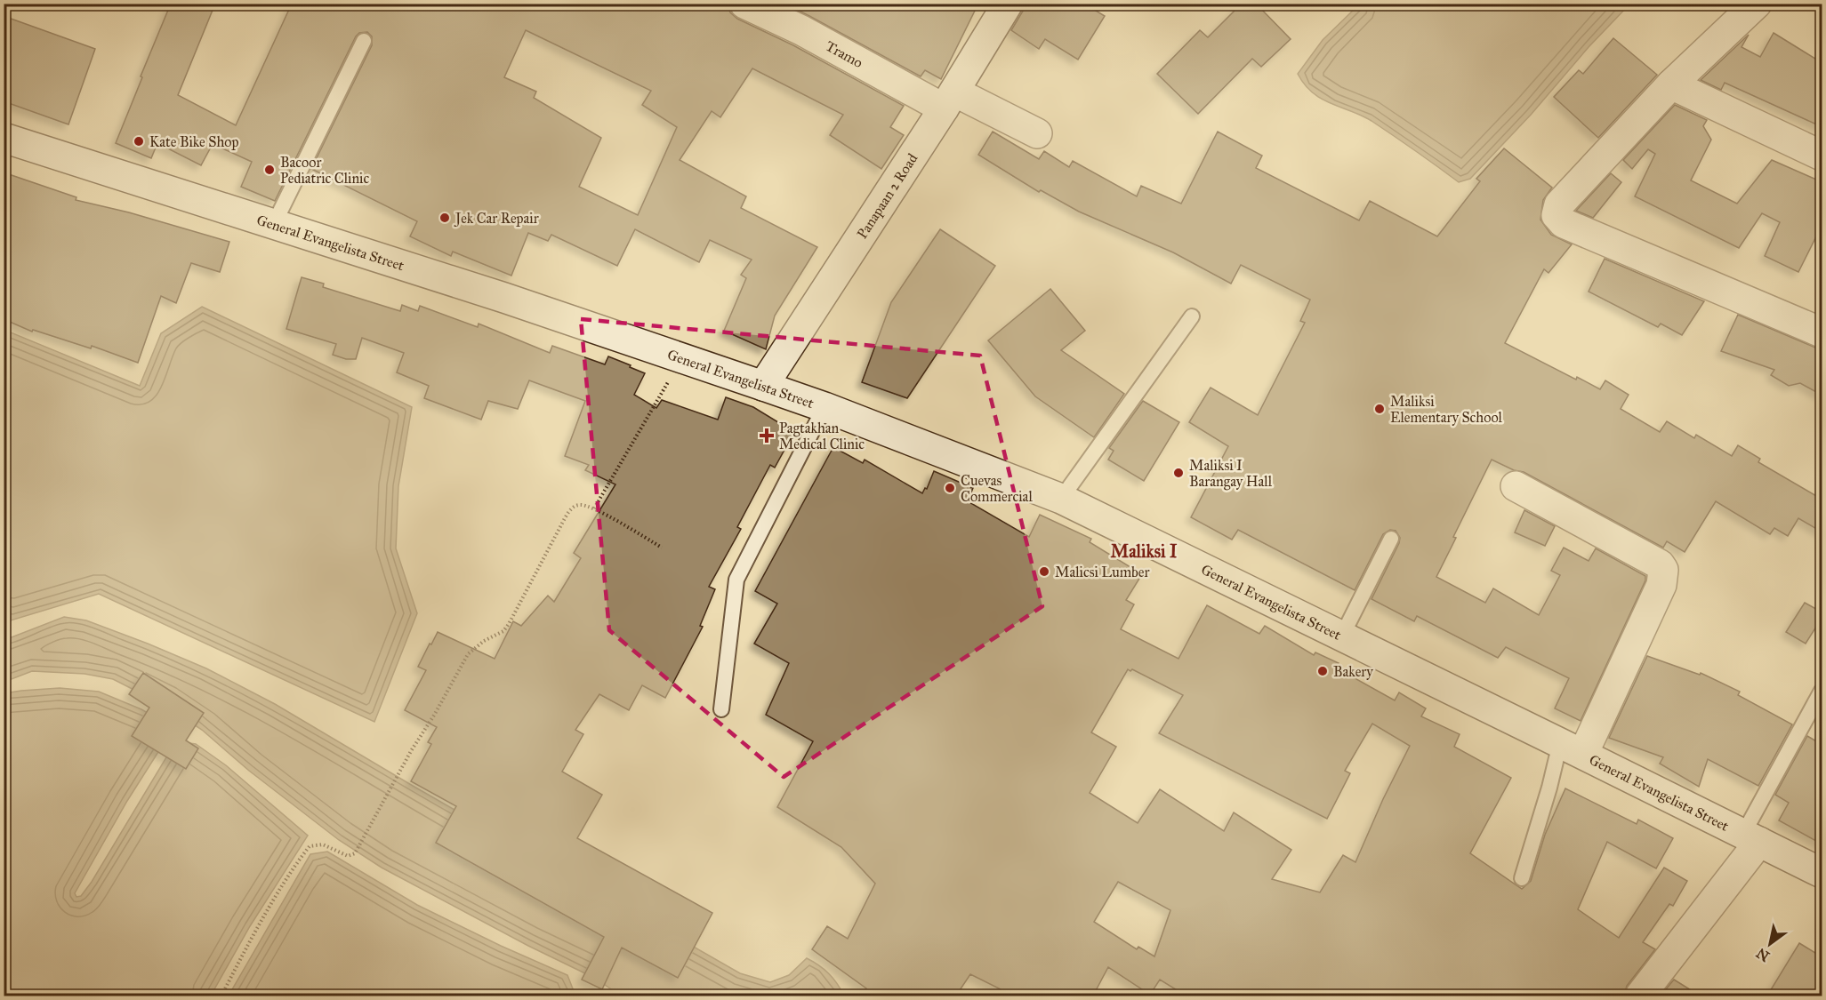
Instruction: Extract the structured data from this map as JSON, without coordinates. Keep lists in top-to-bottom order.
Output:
{
  "streets": {
    "street": ["Tramo", "Panapaan 2 Road", "General Evangelista Street"]
  },
  "crossings": [
    ["Tramo", "Panapaan 2 Road"],
    ["Panapaan 2 Road", "General Evangelista Street"]
  ],
  "districts": ["Maliksi I"],
  "places": {
    "other": [
      "Kate Bike Shop",
      "Bacoor Pediatric Clinic",
      "Jek Car Repair",
      "Maliksi Elementary School",
      "Maliksi I Barangay Hall",
      "Cuevas Commercial",
      "Malicsi Lumber",
      "Bakery"
    ],
    "health": ["Pagtakhan Medical Clinic"]
  },
  "north": "bottom left"
}
